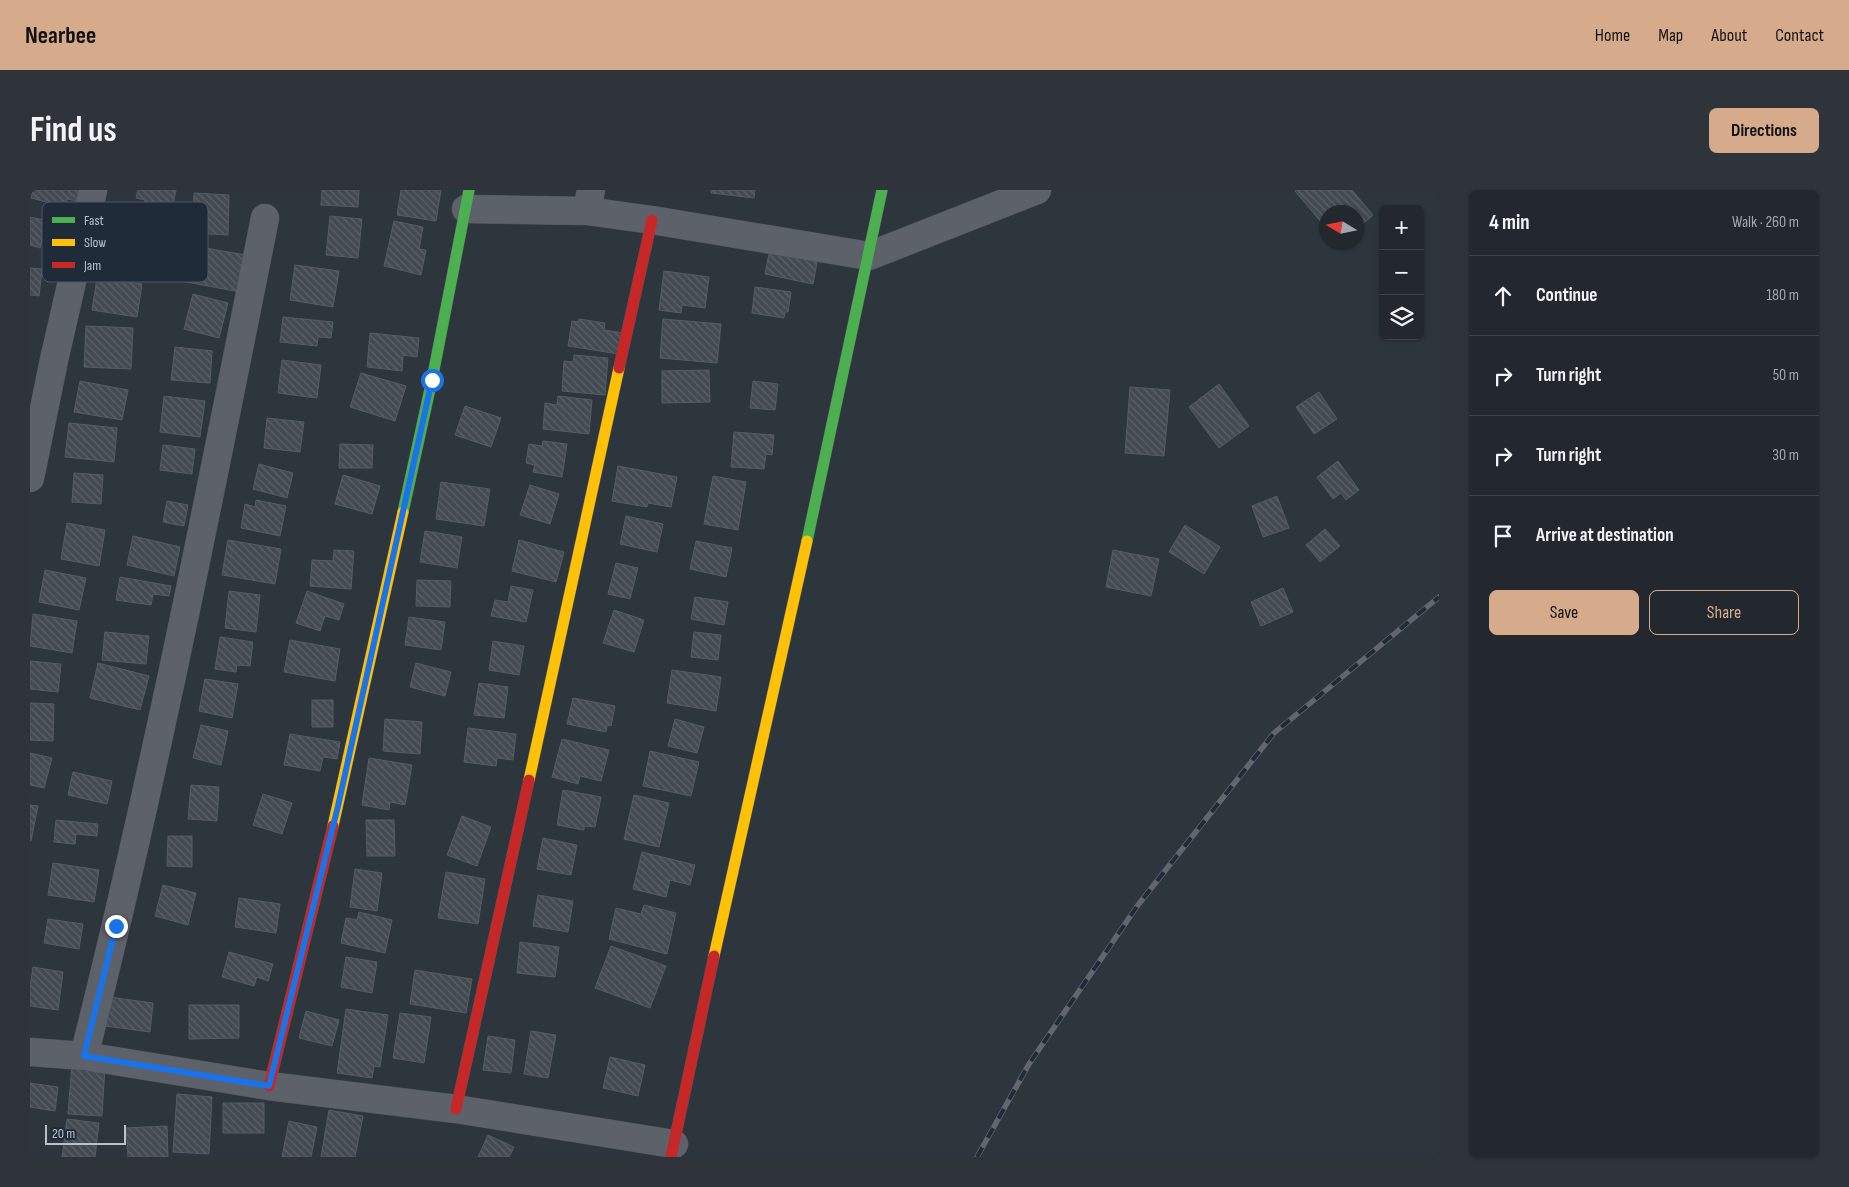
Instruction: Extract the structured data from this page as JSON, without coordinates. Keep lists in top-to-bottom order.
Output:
{
  "legend": ["Fast", "Slow", "Jam"],
  "scale_bar": "20 m",
  "north": "left",
  "page": {
    "header": "Nearbee",
    "nav": [
      "Home",
      "Map",
      "About",
      "Contact"
    ],
    "buttons": [
      "Directions",
      ["Save", "Share"]
    ],
    "title": "Find us",
    "heading": ["4 min", "Walk · 260 m"],
    "map_buttons": ["+", "−"],
    "list": [
      ["Continue", "180 m"],
      ["Turn right", "50 m"],
      ["Turn right", "30 m"],
      "Arrive at destination"
    ],
    "scale": "20 m"
  }
}
